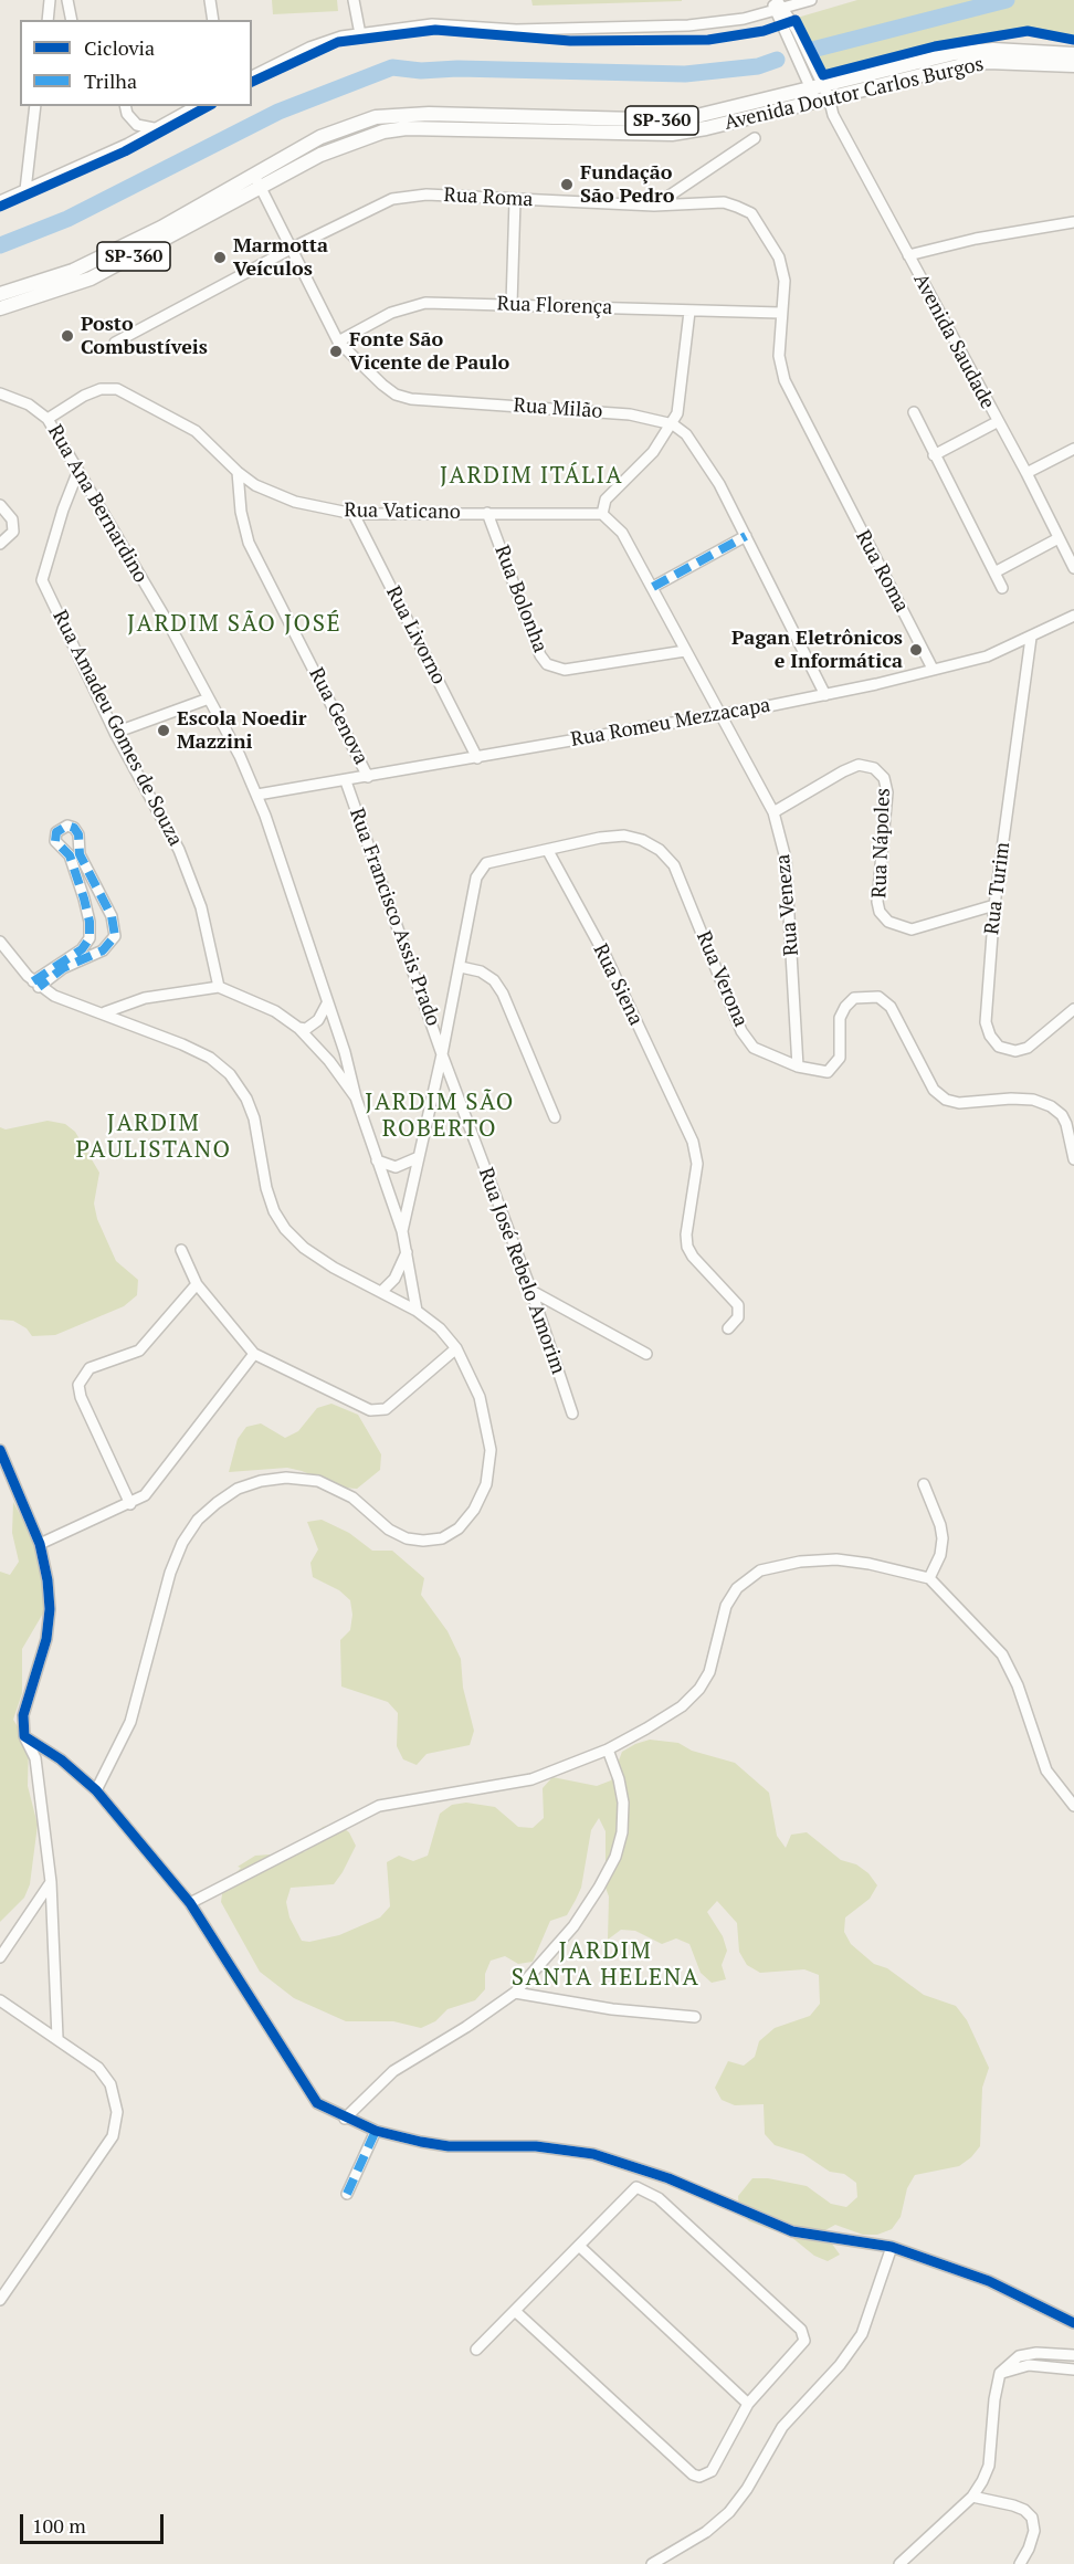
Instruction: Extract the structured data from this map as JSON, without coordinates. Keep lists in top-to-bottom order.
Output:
{
  "streets": {
    "main road": ["Avenida Doutor Carlos Burgos", "SP-360"],
    "street": [
      "Rua Roma",
      "Rua Florença",
      "Avenida Saudade",
      "Rua Milão",
      "Rua Ana Bernardino",
      "Rua Vaticano",
      "Rua Bolonha",
      "Rua Livorno",
      "Rua Genova",
      "Rua Romeu Mezzacapa",
      "Rua Amadeu Gomes de Souza",
      "Rua Nápoles",
      "Rua Turim",
      "Rua Veneza",
      "Rua Francisco Assis Prado",
      "Rua Verona",
      "Rua Siena",
      "Rua José Rebelo Amorim"
    ]
  },
  "crossings": [
    ["Avenida Doutor Carlos Burgos", "Avenida Saudade"],
    ["Avenida Doutor Carlos Burgos", "Rua Milão"],
    ["Rua Roma", "Rua Florença"],
    ["Rua Roma", "Rua Milão"],
    ["Rua Roma", "Rua Romeu Mezzacapa"],
    ["Rua Florença", "Rua Milão"],
    ["Rua Ana Bernardino", "Rua Vaticano"],
    ["Rua Ana Bernardino", "Rua Romeu Mezzacapa"],
    ["Rua Ana Bernardino", "Rua Amadeu Gomes de Souza"],
    ["Rua Vaticano", "Rua Bolonha"],
    ["Rua Vaticano", "Rua Livorno"],
    ["Rua Vaticano", "Rua Genova"],
    ["Rua Vaticano", "Rua Veneza"],
    ["Rua Bolonha", "Rua Veneza"],
    ["Rua Livorno", "Rua Romeu Mezzacapa"],
    ["Rua Genova", "Rua Romeu Mezzacapa"],
    ["Rua Romeu Mezzacapa", "Rua Turim"],
    ["Rua Romeu Mezzacapa", "Rua Veneza"],
    ["Rua Romeu Mezzacapa", "Rua Francisco Assis Prado"],
    ["Rua Nápoles", "Rua Turim"],
    ["Rua Nápoles", "Rua Veneza"],
    ["Rua Veneza", "Rua Verona"],
    ["Rua Francisco Assis Prado", "Rua José Rebelo Amorim"],
    ["Rua Verona", "Rua Siena"]
  ],
  "districts": [
    "JARDIM ITÁLIA",
    "JARDIM SÃO JOSÉ",
    "JARDIM SÃO ROBERTO",
    "JARDIM PAULISTANO",
    "JARDIM SANTA HELENA"
  ],
  "places": [
    "Fundação São Pedro",
    "Marmotta Veículos",
    "Posto Combustíveis",
    "Fonte São Vicente de Paulo",
    "Pagan Eletrônicos e Informática",
    "Escola Noedir Mazzini"
  ],
  "legend": ["Ciclovia", "Trilha"],
  "scale_bar": "100 m"
}
